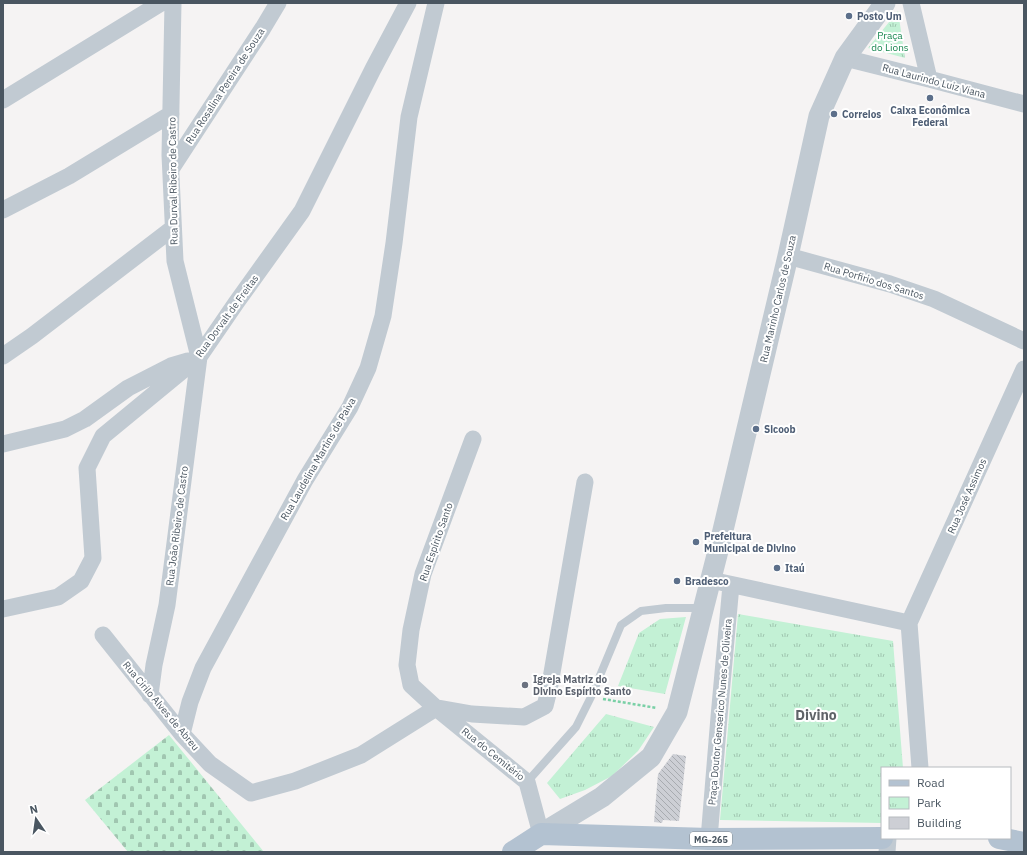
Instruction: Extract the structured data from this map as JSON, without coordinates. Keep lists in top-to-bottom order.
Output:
{
  "streets": {
    "main road": ["MG-265"],
    "street": [
      "Rua Laurindo Luiz Viana",
      "Rua Rosalina Pereira de Souza",
      "Rua Durval Ribeiro de Castro",
      "Rua Porfirio dos Santos",
      "Rua Marinho Carlos de Souza",
      "Rua Dorvalt de Freitas",
      "Rua Laudelina Martins de Paiva",
      "Rua José Assimos",
      "Rua João Ribeiro de Castro",
      "Rua Espírito Santo",
      "Rua Cirilo Alves de Abreu",
      "Praça Doutor Genserico Nunes de Oliveira",
      "Rua do Cemitério"
    ]
  },
  "crossings": [
    ["Rua Laurindo Luiz Viana", "Rua Marinho Carlos de Souza"],
    ["Rua Rosalina Pereira de Souza", "Rua Durval Ribeiro de Castro"],
    ["Rua Durval Ribeiro de Castro", "Rua Dorvalt de Freitas"],
    ["Rua Durval Ribeiro de Castro", "Rua João Ribeiro de Castro"],
    ["Rua Porfirio dos Santos", "Rua Marinho Carlos de Souza"],
    ["Rua Dorvalt de Freitas", "Rua João Ribeiro de Castro"],
    ["Rua Laudelina Martins de Paiva", "Rua Cirilo Alves de Abreu"],
    ["Rua João Ribeiro de Castro", "Rua Cirilo Alves de Abreu"],
    ["Rua Espírito Santo", "Rua Cirilo Alves de Abreu"],
    ["Rua Espírito Santo", "Rua do Cemitério"],
    ["Rua Cirilo Alves de Abreu", "Rua do Cemitério"],
    ["Praça Doutor Genserico Nunes de Oliveira", "MG-265"],
    ["Rua do Cemitério", "MG-265"]
  ],
  "districts": ["Divino"],
  "parks": ["Praça do Lions"],
  "places": [
    "Posto Um",
    "Caixa Econômica Federal",
    "Correios",
    "Sicoob",
    "Prefeitura Municipal de Divino",
    "Itaú",
    "Bradesco",
    "Igreja Matriz do Divino Espírito Santo"
  ],
  "legend": ["Road", "Park", "Building"],
  "north": "top"
}
